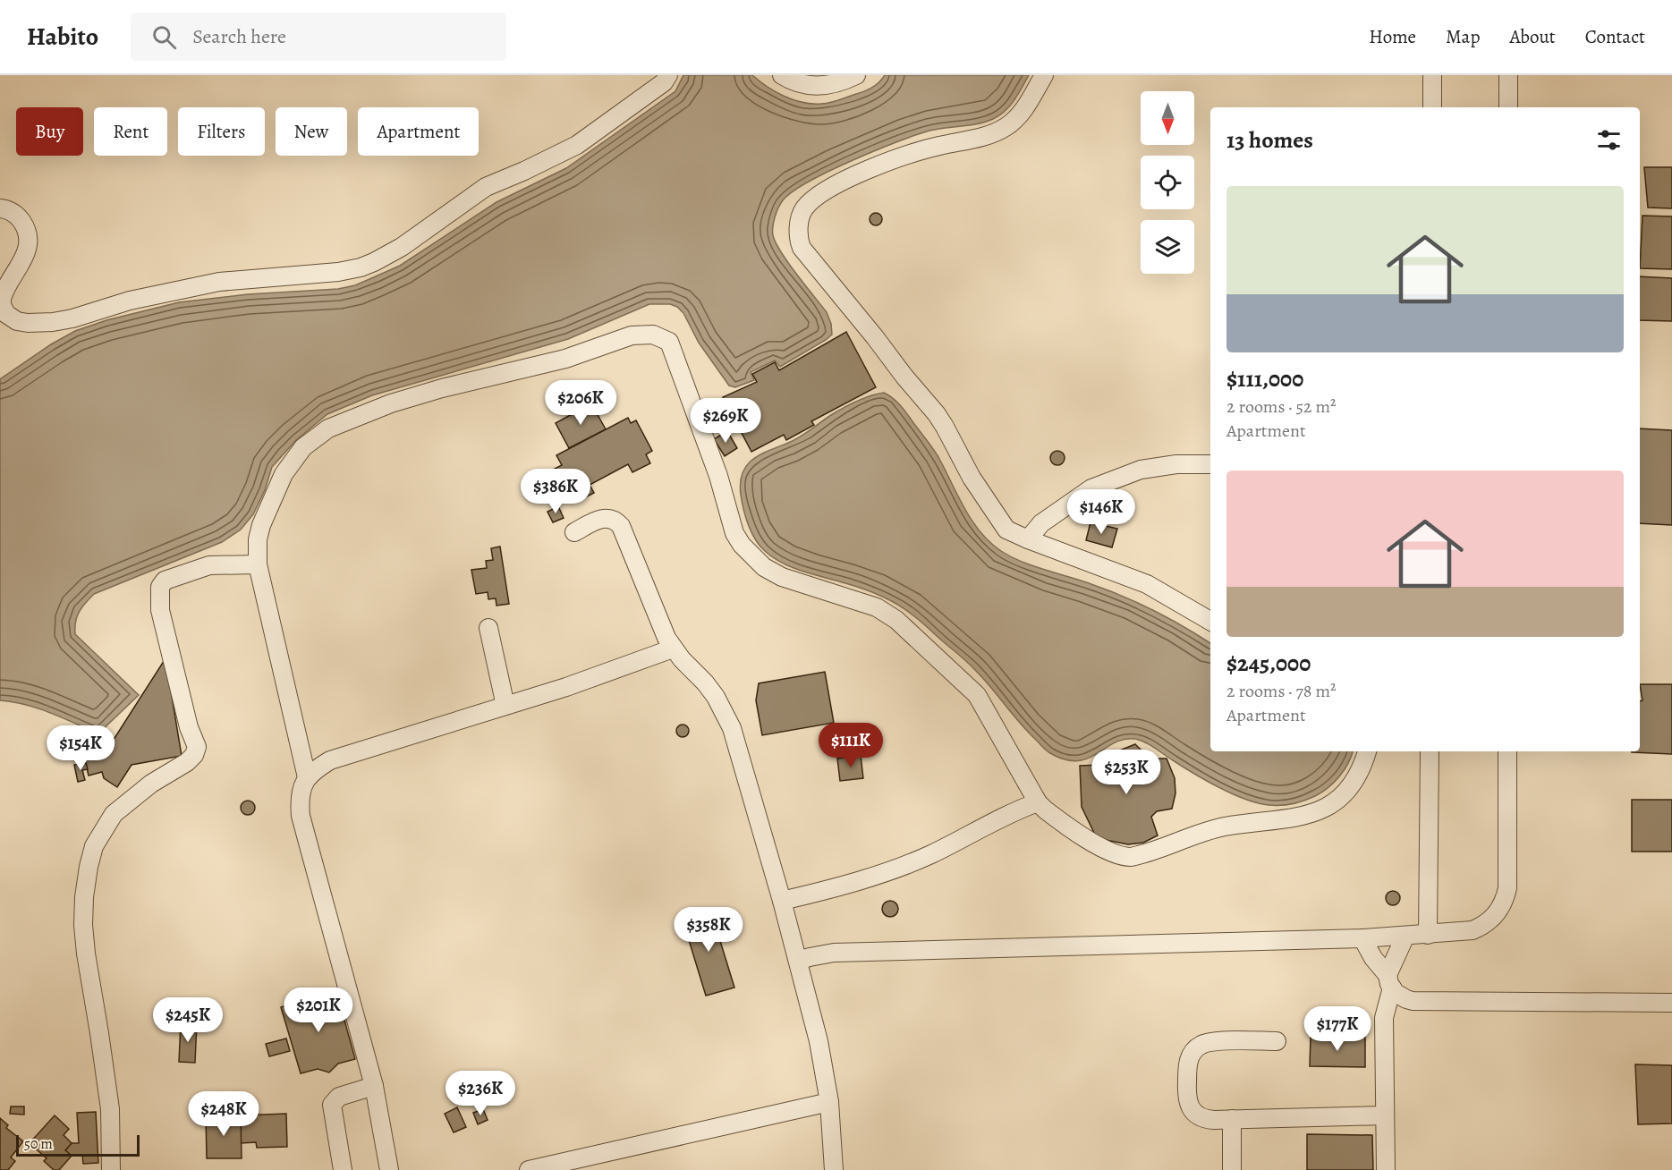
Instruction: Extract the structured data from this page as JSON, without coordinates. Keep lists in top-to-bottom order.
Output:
{
  "scale_bar": "50 m",
  "north": "bottom",
  "page": {
    "header": "Habito",
    "search": "Search here",
    "nav": [
      "Home",
      "Map",
      "About",
      "Contact"
    ],
    "chip": [
      "Buy",
      "Rent",
      "Filters",
      "New",
      "Apartment"
    ],
    "heading": "13 homes",
    "list": [
      {
        "name": "$111,000",
        "note": "2 rooms · 52 m² · Apartment"
      },
      {
        "name": "$245,000",
        "note": "2 rooms · 78 m² · Apartment"
      }
    ],
    "price": [
      "$206K",
      "$269K",
      "$386K",
      "$146K",
      "$111K",
      "$154K",
      "$253K",
      "$358K",
      "$201K",
      "$245K",
      "$177K",
      "$236K",
      "$248K"
    ],
    "scale": "50 m"
  }
}
